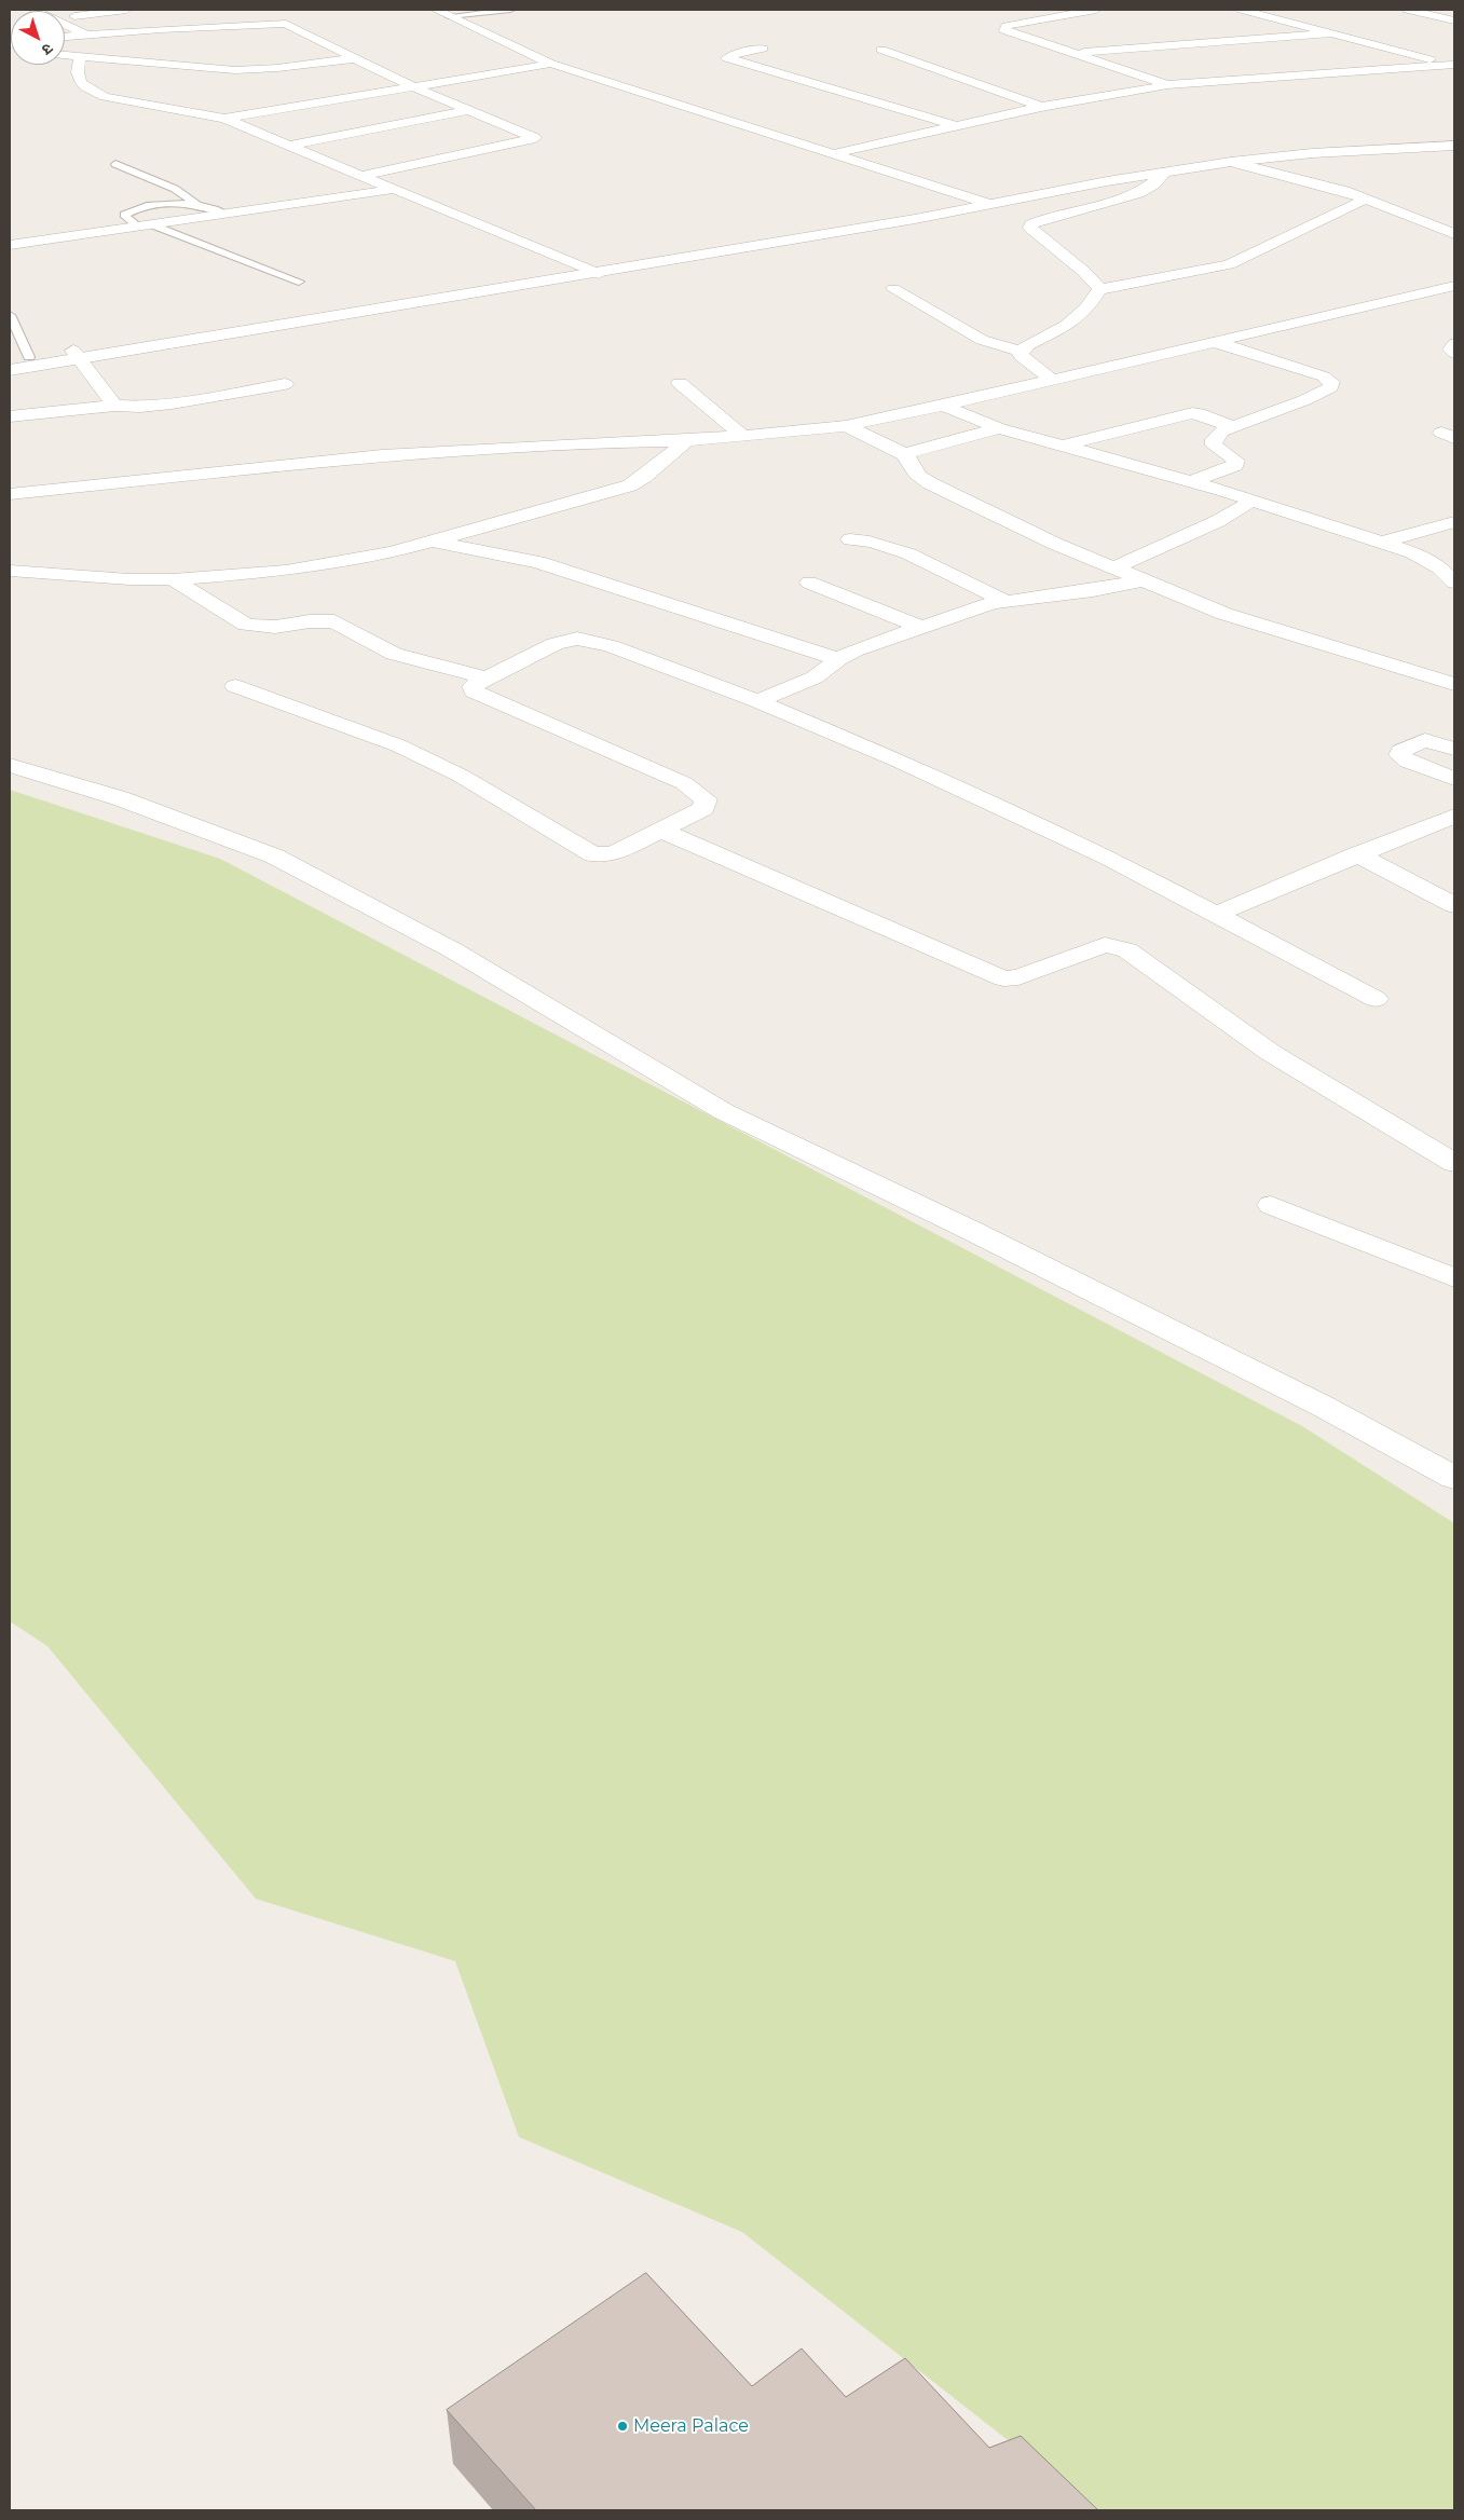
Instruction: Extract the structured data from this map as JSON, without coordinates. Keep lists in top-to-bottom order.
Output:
{
  "places": ["Meera Palace"],
  "north": "bottom right"
}
